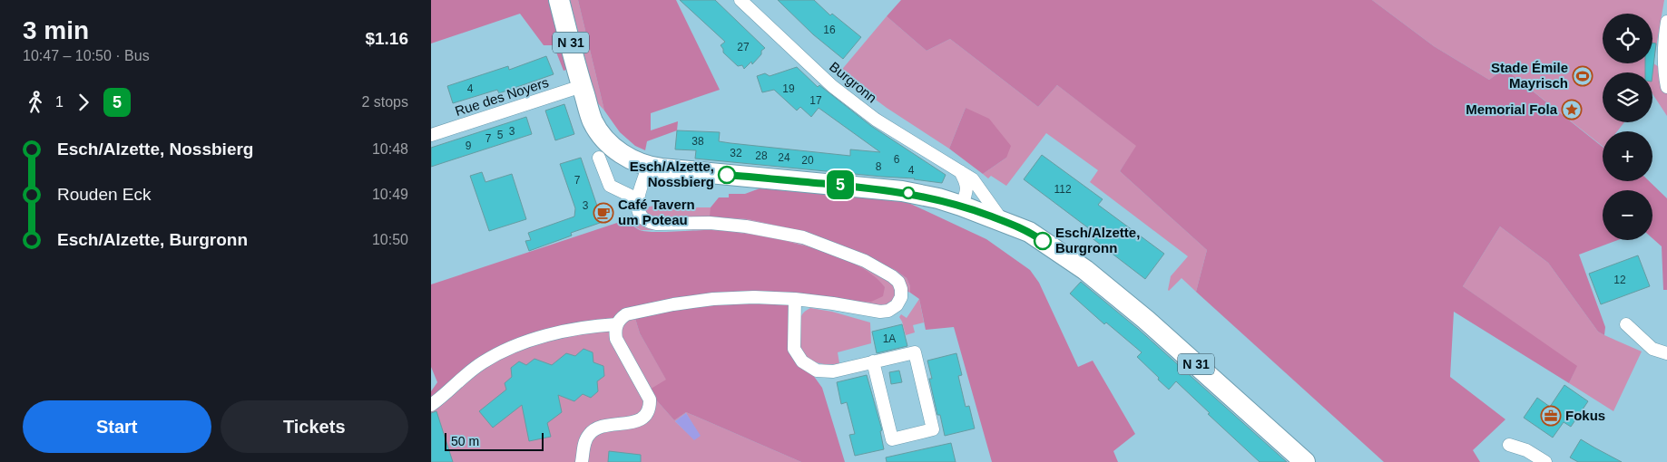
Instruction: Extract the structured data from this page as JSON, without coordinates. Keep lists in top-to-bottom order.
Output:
{
  "streets": {
    "main road": ["N 31"],
    "street": ["Burgronn", "Rue des Noyers"]
  },
  "crossings": [
    ["N 31", "Burgronn"],
    ["N 31", "Rue des Noyers"]
  ],
  "places": {
    "sports": ["Stade Émile Mayrisch"],
    "place": ["Memorial Fola"],
    "other": ["Esch/Alzette, Nossbierg", "Esch/Alzette, Burgronn"],
    "cafe": ["Café Tavern um Poteau"],
    "office": ["Fokus"]
  },
  "lines": ["bus line 5"],
  "house_numbers": [
    "16",
    "27",
    "4",
    "19",
    "17",
    "3",
    "5",
    "7",
    "38",
    "9",
    "32",
    "28",
    "24",
    "6",
    "20",
    "8",
    "4",
    "7",
    "112",
    "3",
    "12",
    "1A"
  ],
  "scale_bar": "50 m",
  "page": {
    "heading": ["3 min", "10:47 – 10:50 · Bus", "$1.16"],
    "on_map": "5",
    "map_buttons": ["+", "−"],
    "legs": ["1", "5", "2 stops"],
    "list": [
      {
        "name": "Esch/Alzette, Nossbierg",
        "value": "10:48"
      },
      {
        "name": "Rouden Eck",
        "value": "10:49"
      },
      {
        "name": "Esch/Alzette, Burgronn",
        "value": "10:50"
      }
    ],
    "buttons": ["Start", "Tickets"],
    "scale": "50 m"
  }
}
